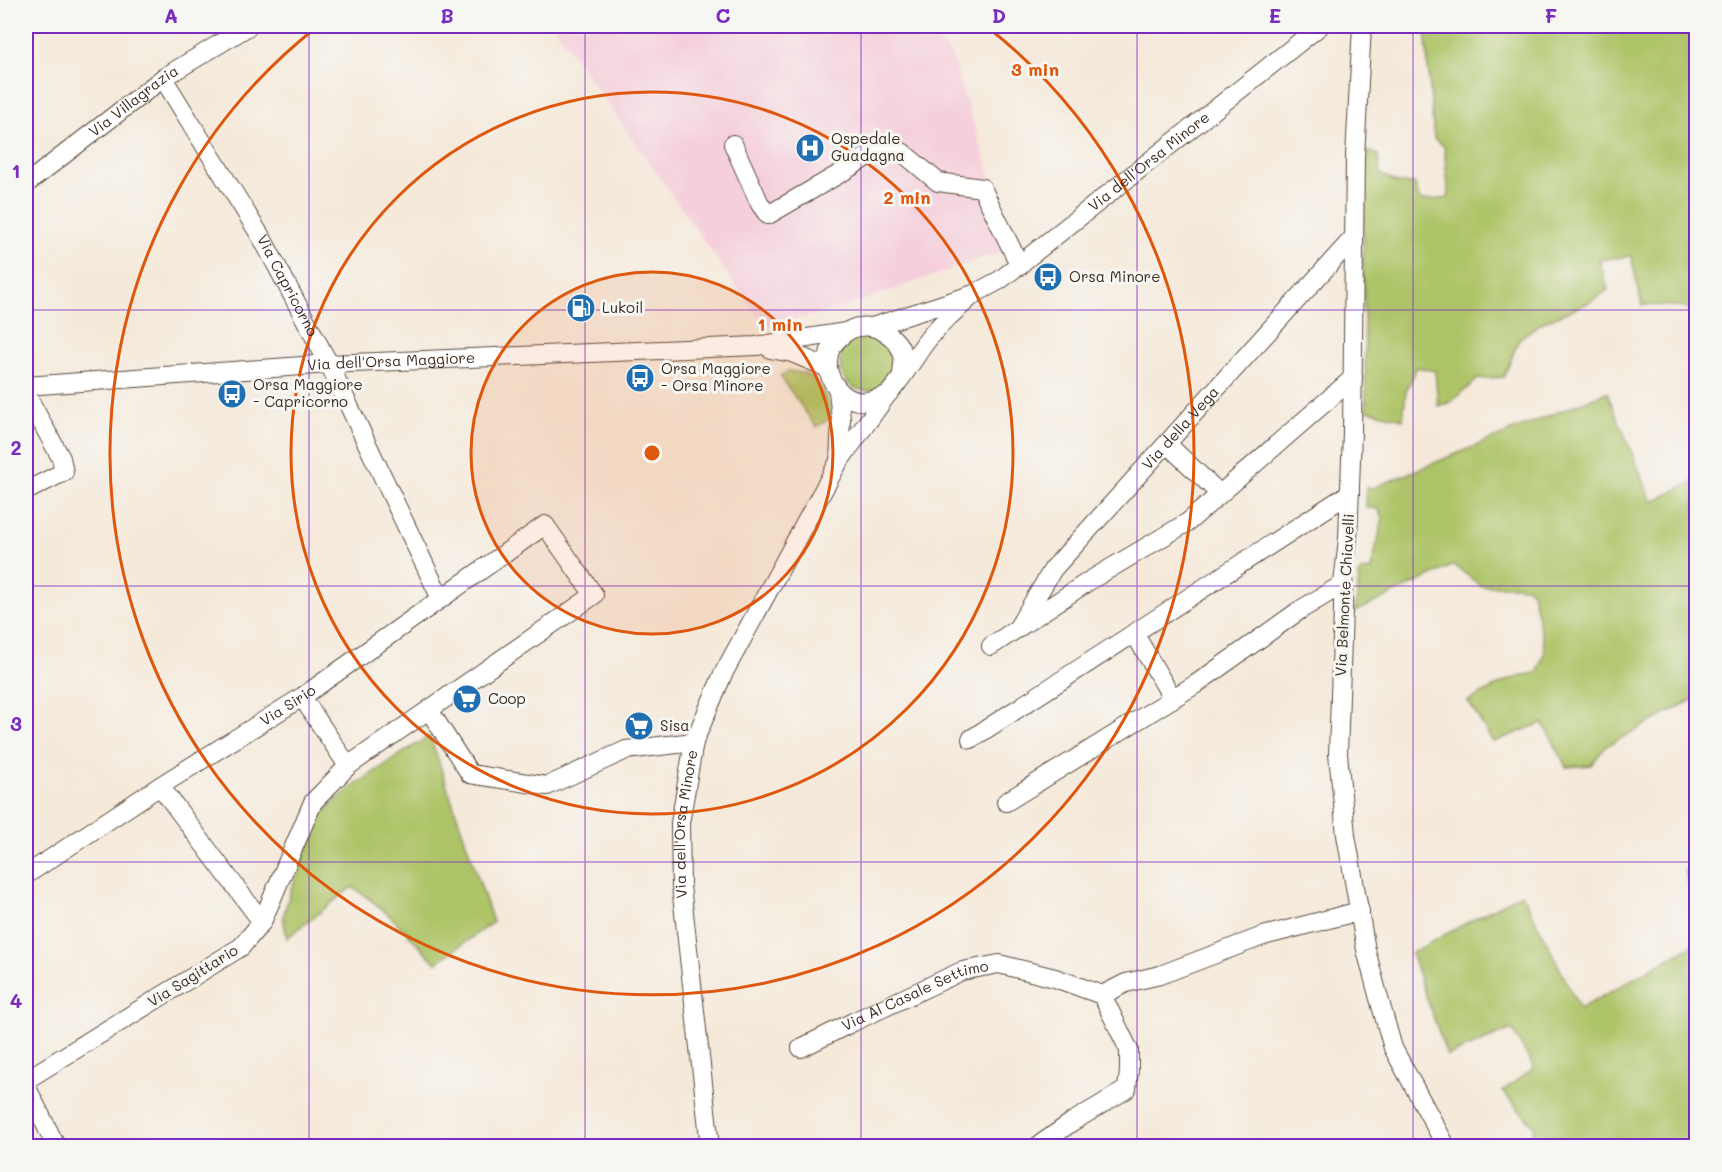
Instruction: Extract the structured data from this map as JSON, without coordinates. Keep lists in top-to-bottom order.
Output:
{
  "streets": {
    "street": [
      "Via Villagrazia",
      "Via dell'Orsa Minore",
      "Via Capricorno",
      "Via dell'Orsa Maggiore",
      "Via della Vega",
      "Via Belmonte Chiavelli",
      "Via Sirio",
      "Via Sagittario",
      "Via Al Casale Settimo"
    ]
  },
  "crossings": [
    ["Via Villagrazia", "Via Capricorno"],
    ["Via Capricorno", "Via dell'Orsa Maggiore"],
    ["Via Capricorno", "Via Sirio"],
    ["Via della Vega", "Via Belmonte Chiavelli"],
    ["Via Sirio", "Via Sagittario"]
  ],
  "places": {
    "hospital": ["Ospedale Guadagna"],
    "bus stop": ["Orsa Minore", "Orsa Maggiore - Orsa Minore", "Orsa Maggiore - Capricorno"],
    "fuel station": ["Lukoil"],
    "supermarket": ["Coop", "Sisa"]
  },
  "grid": {
    "columns": [
      "A",
      "B",
      "C",
      "D",
      "E",
      "F"
    ],
    "rows": [
      "1",
      "2",
      "3",
      "4"
    ]
  },
  "rings": ["3 min", "2 min", "1 min"]
}
